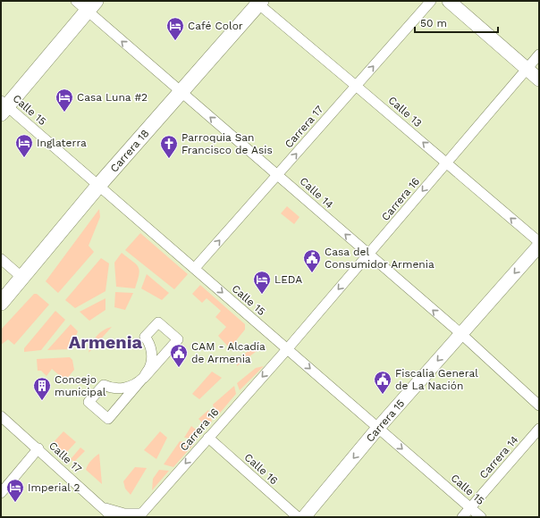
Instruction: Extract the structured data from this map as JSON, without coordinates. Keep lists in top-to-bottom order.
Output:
{
  "streets": {
    "main road": ["Carrera 18"],
    "street": [
      "Calle 15",
      "Calle 13",
      "Carrera 17",
      "Calle 14",
      "Carrera 16",
      "Carrera 15",
      "Calle 17",
      "Carrera 14",
      "Calle 16"
    ]
  },
  "crossings": [
    ["Calle 15", "Carrera 17"],
    ["Calle 15", "Carrera 18"],
    ["Calle 15", "Carrera 16"],
    ["Calle 15", "Carrera 15"],
    ["Calle 15", "Carrera 14"],
    ["Calle 13", "Carrera 17"],
    ["Calle 13", "Carrera 18"],
    ["Calle 13", "Carrera 16"],
    ["Carrera 17", "Calle 14"],
    ["Carrera 18", "Calle 14"],
    ["Calle 14", "Carrera 16"],
    ["Calle 14", "Carrera 15"],
    ["Carrera 16", "Calle 16"]
  ],
  "one_way": [
    "Calle 15",
    "Calle 13",
    "Carrera 17",
    "Calle 14",
    "Carrera 16",
    "Carrera 15"
  ],
  "districts": ["Armenia"],
  "places": {
    "hotel": [
      "Café Color",
      "Casa Luna #2",
      "Inglaterra",
      "LEDA",
      "Imperial 2"
    ],
    "church": ["Parroquia San Francisco de Asis"],
    "public building": ["Casa del Consumidor Armenia", "CAM - Alcadía de Armenia", "Fiscalia General de La Nación"],
    "building": ["Concejo municipal"]
  },
  "scale_bar": "50 m"
}
